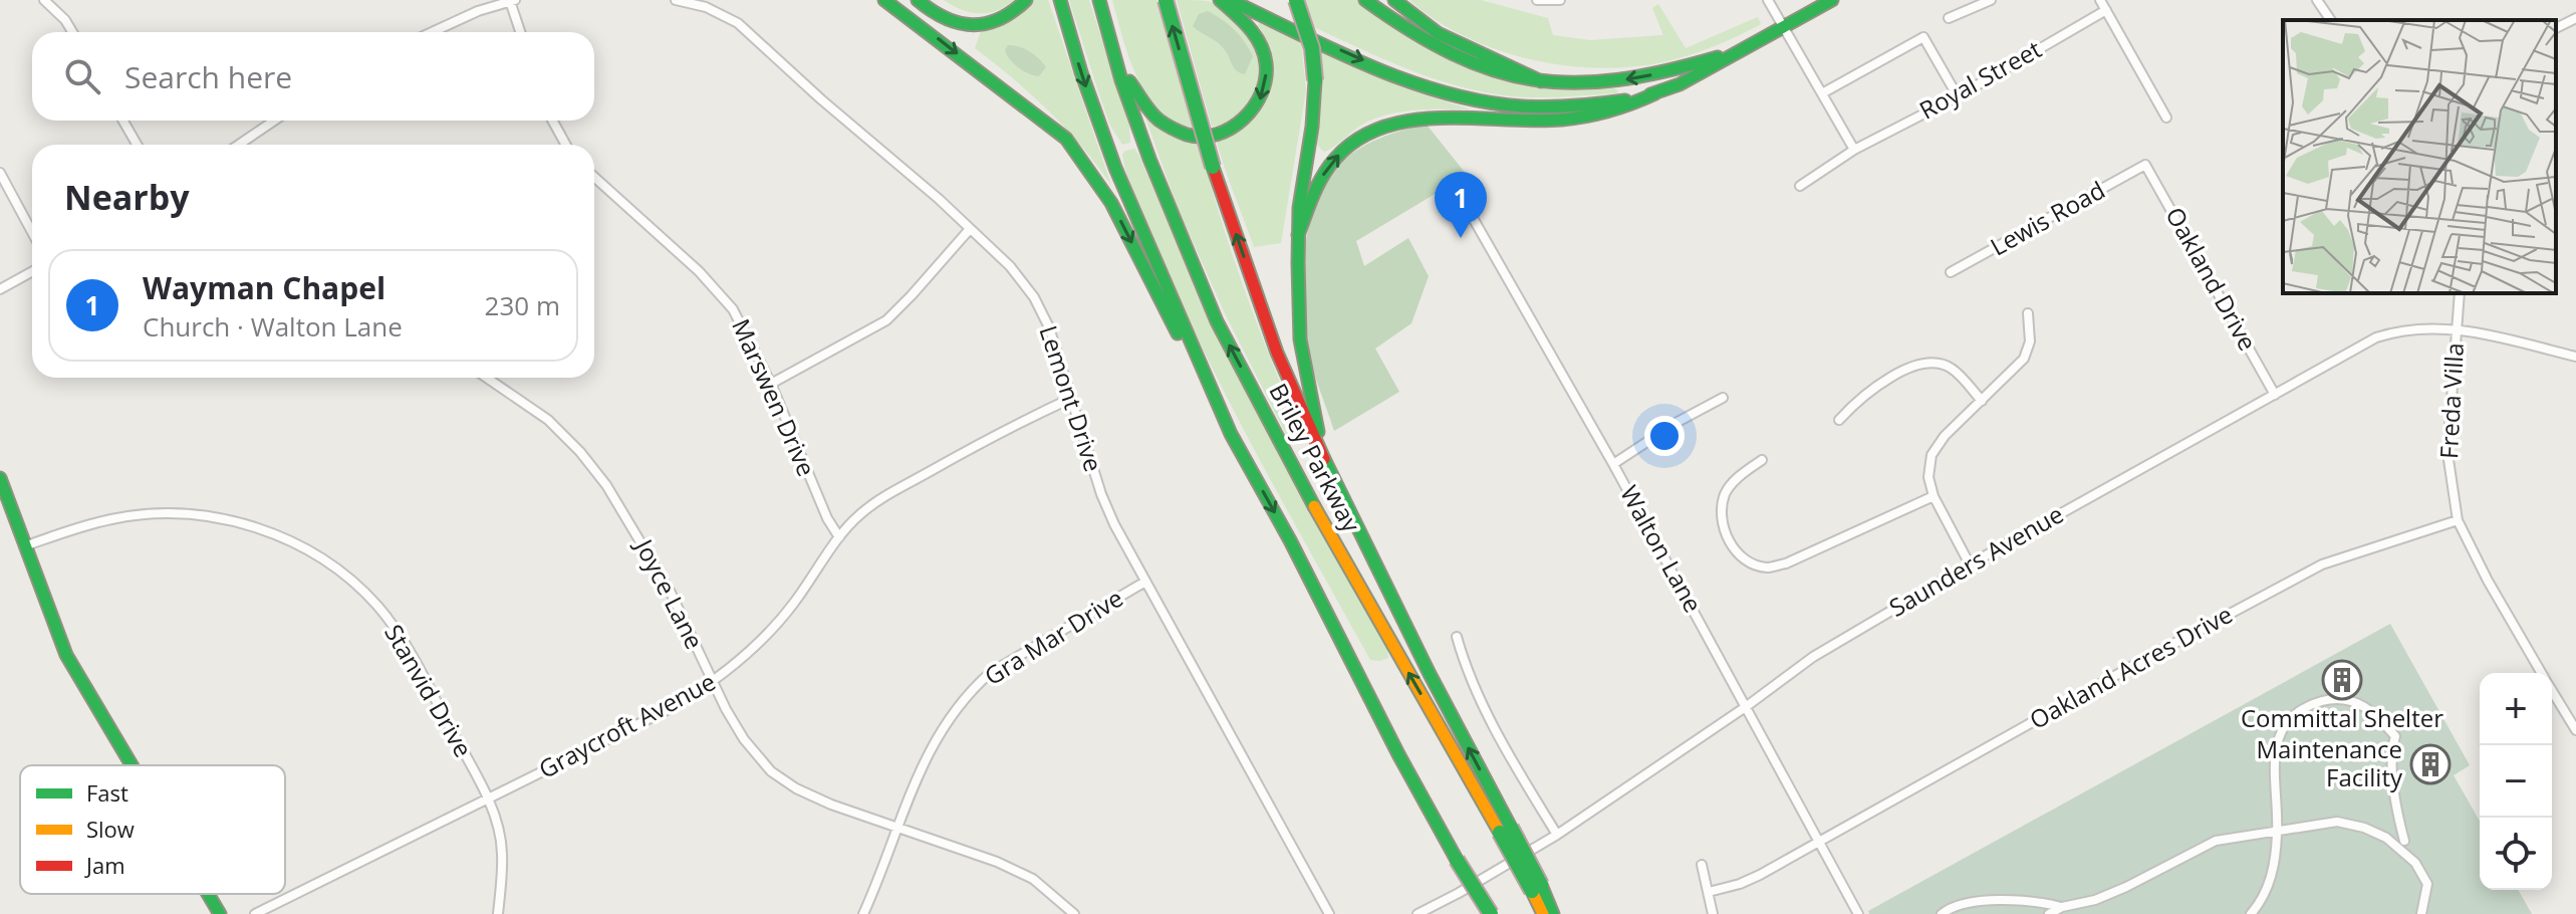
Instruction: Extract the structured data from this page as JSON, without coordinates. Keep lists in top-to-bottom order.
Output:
{
  "streets": {
    "main road": ["Briley Parkway"],
    "street": [
      "Royal Street",
      "Lewis Road",
      "Oakland Drive",
      "Marswen Drive",
      "Lemont Drive",
      "Freda Villa",
      "Walton Lane",
      "Saunders Avenue",
      "Joyce Lane",
      "Gra Mar Drive",
      "Oakland Acres Drive",
      "Stanvid Drive",
      "Graycroft Avenue"
    ]
  },
  "crossings": [
    ["Lewis Road", "Oakland Drive"],
    ["Oakland Drive", "Saunders Avenue"],
    ["Marswen Drive", "Graycroft Avenue"],
    ["Lemont Drive", "Gra Mar Drive"],
    ["Lemont Drive", "Graycroft Avenue"],
    ["Freda Villa", "Saunders Avenue"],
    ["Freda Villa", "Oakland Acres Drive"],
    ["Walton Lane", "Saunders Avenue"],
    ["Walton Lane", "Oakland Acres Drive"],
    ["Joyce Lane", "Gra Mar Drive"],
    ["Joyce Lane", "Graycroft Avenue"],
    ["Stanvid Drive", "Graycroft Avenue"]
  ],
  "places": {
    "building": ["Committal Shelter", "Maintenance Facility"]
  },
  "legend": ["Fast", "Slow", "Jam"],
  "page": {
    "search": "Search here",
    "heading": "Nearby",
    "pins": "1",
    "list": [
      {
        "mark": "1",
        "name": "Wayman Chapel",
        "note": "Church · Walton Lane",
        "value": "230 m"
      }
    ],
    "map_buttons": ["+", "−"]
  }
}
